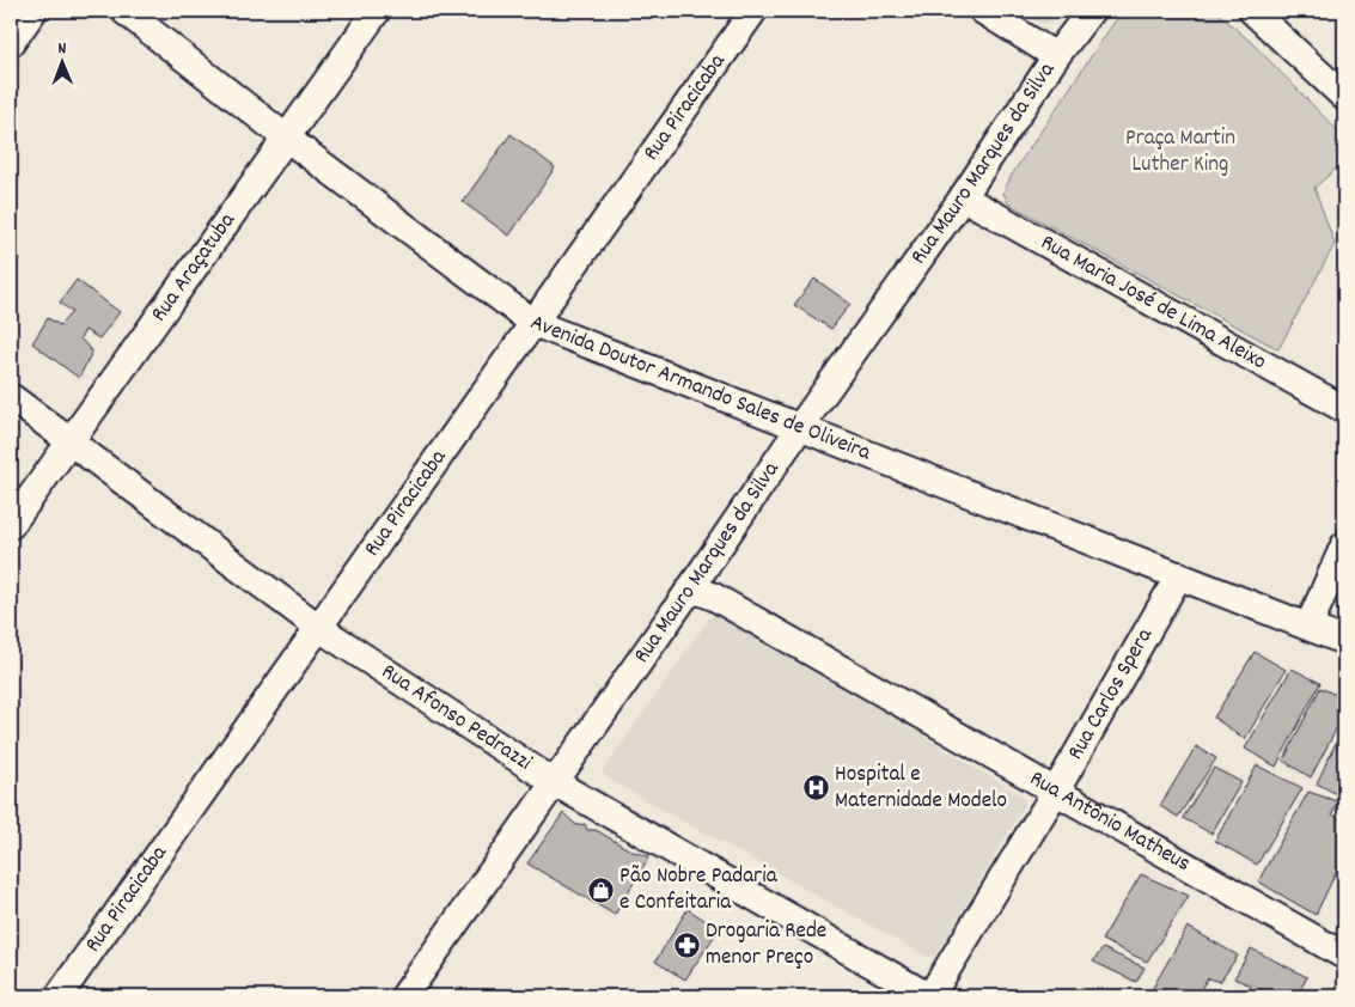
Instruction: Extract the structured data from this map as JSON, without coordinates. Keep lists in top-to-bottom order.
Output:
{
  "streets": {
    "street": [
      "Rua Piracicaba",
      "Rua Mauro Marques da Silva",
      "Rua Araçatuba",
      "Rua Maria José de Lima Aleixo",
      "Avenida Doutor Armando Sales de Oliveira",
      "Rua Carlos Spera",
      "Rua Afonso Pedrazzi",
      "Rua Antônio Matheus"
    ]
  },
  "crossings": [
    ["Rua Piracicaba", "Avenida Doutor Armando Sales de Oliveira"],
    ["Rua Piracicaba", "Rua Afonso Pedrazzi"],
    ["Rua Mauro Marques da Silva", "Rua Maria José de Lima Aleixo"],
    ["Rua Mauro Marques da Silva", "Avenida Doutor Armando Sales de Oliveira"],
    ["Rua Mauro Marques da Silva", "Rua Afonso Pedrazzi"],
    ["Rua Mauro Marques da Silva", "Rua Antônio Matheus"],
    ["Rua Araçatuba", "Avenida Doutor Armando Sales de Oliveira"],
    ["Rua Araçatuba", "Rua Afonso Pedrazzi"],
    ["Avenida Doutor Armando Sales de Oliveira", "Rua Carlos Spera"],
    ["Rua Carlos Spera", "Rua Afonso Pedrazzi"],
    ["Rua Carlos Spera", "Rua Antônio Matheus"]
  ],
  "parks": ["Praça Martin Luther King"],
  "places": {
    "hospital": ["Hospital e Maternidade Modelo"],
    "shop": ["Pão Nobre Padaria e Confeitaria"],
    "pharmacy": ["Drogaria Rede menor Preço"]
  },
  "north": "top"
}
